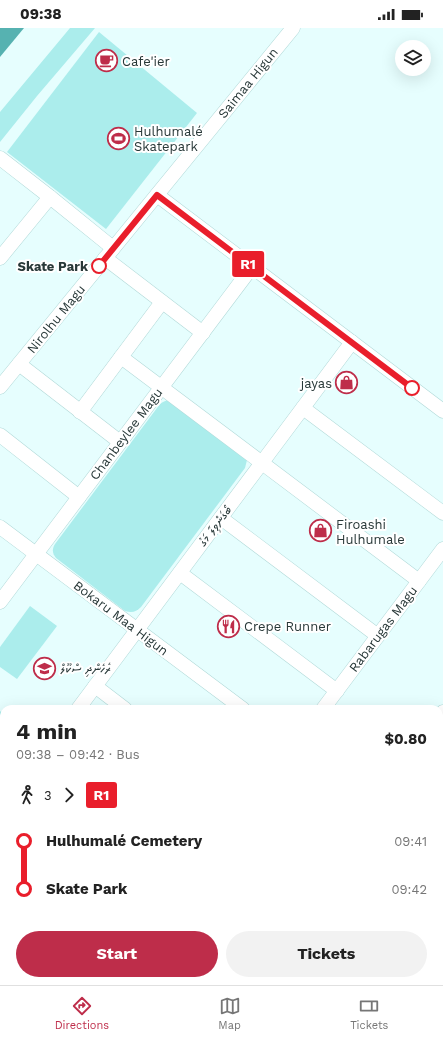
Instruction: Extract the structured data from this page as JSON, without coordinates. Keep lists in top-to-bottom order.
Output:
{
  "streets": {
    "street": [
      "Saimaa Higun",
      "Nirolhu Magu",
      "Chanbeylee Magu",
      "ބޯގަންވިލާ މަގު",
      "Bokaru Maa Higun",
      "Rabarugas Magu"
    ]
  },
  "crossings": [
    ["Saimaa Higun", "Nirolhu Magu"],
    ["Chanbeylee Magu", "Bokaru Maa Higun"],
    ["ބޯގަންވިލާ މަގު", "Bokaru Maa Higun"]
  ],
  "places": {
    "cafe": ["Cafe'ier"],
    "sports": ["Hulhumalé Skatepark"],
    "other": ["Skate Park"],
    "shop": ["jayas", "Firoashi Hulhumale"],
    "restaurant": ["Crepe Runner"],
    "school or university": ["ރެހެންދި ސްކޫލް"]
  },
  "lines": ["bus line R1"],
  "page": {
    "status": "09:38",
    "on_map": "R1",
    "heading": ["4 min", "09:38 – 09:42 · Bus", "$0.80"],
    "legs": ["3", "R1"],
    "list": [
      {
        "name": "Hulhumalé Cemetery",
        "value": "09:41"
      },
      {
        "name": "Skate Park",
        "value": "09:42"
      }
    ],
    "buttons": ["Start", "Tickets"],
    "tabs": ["Directions", "Map", "Tickets"]
  }
}
